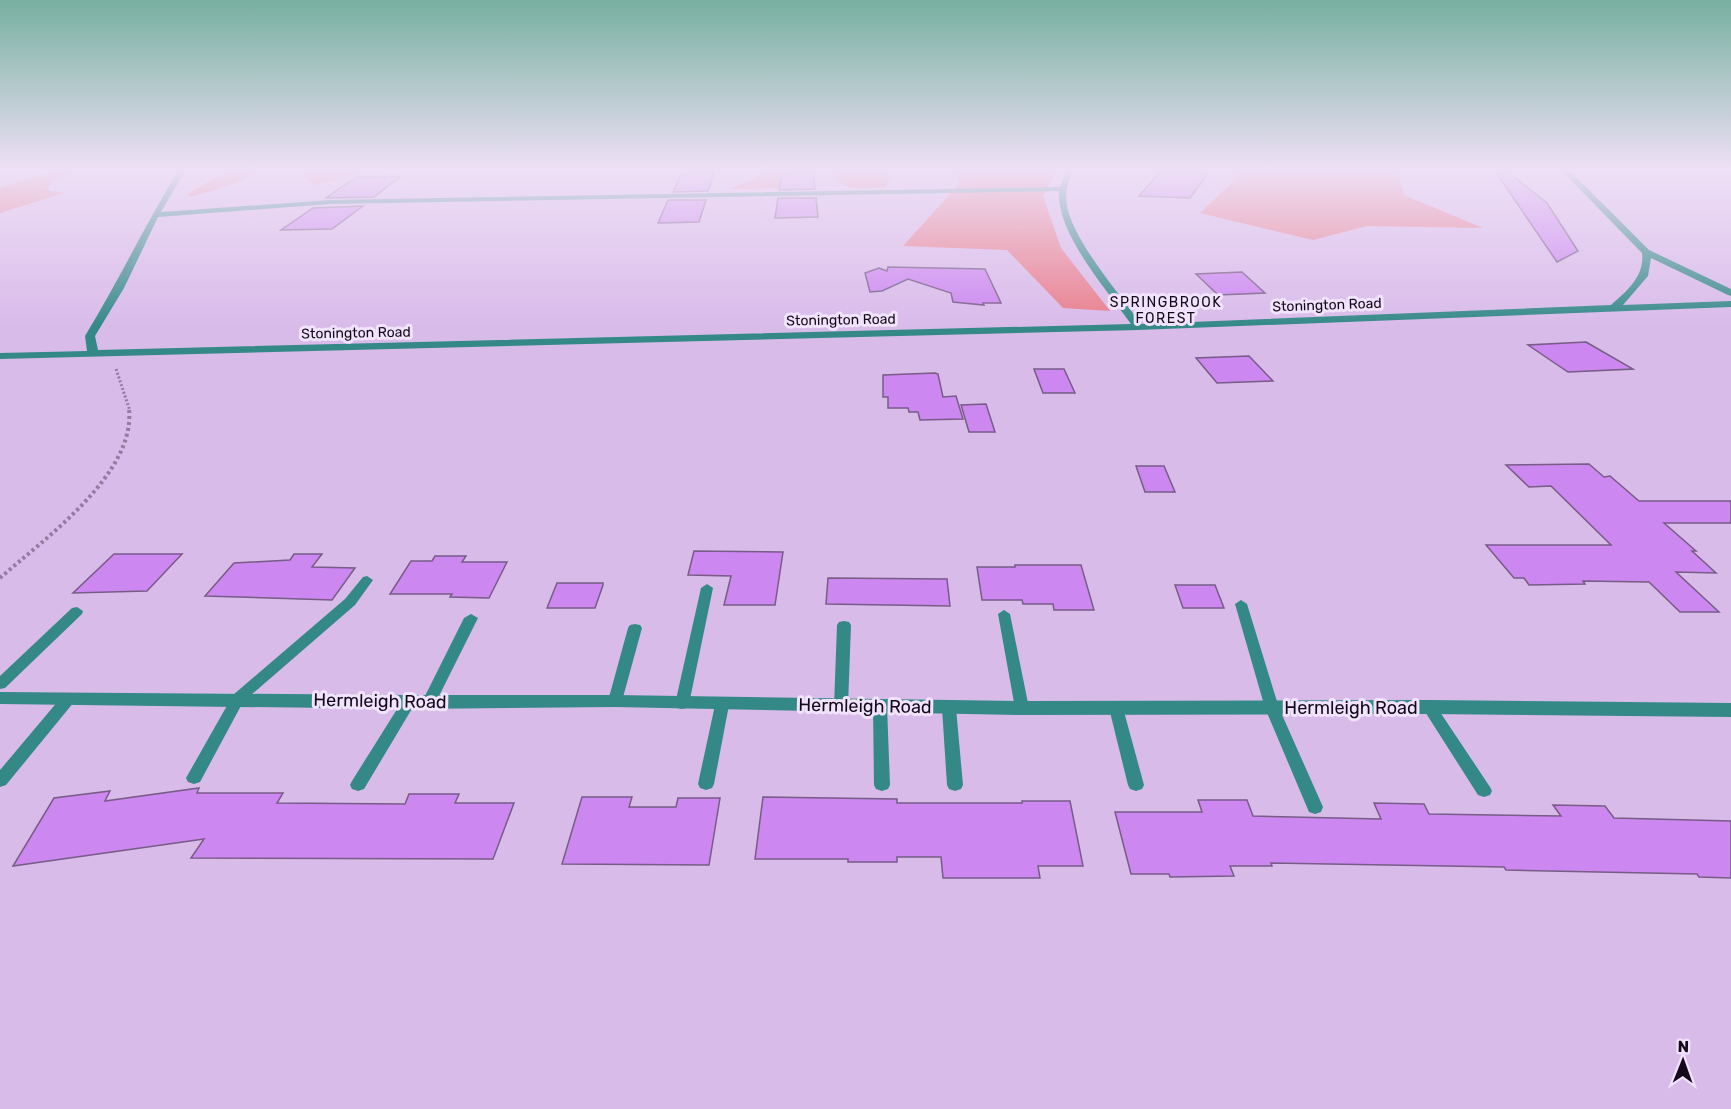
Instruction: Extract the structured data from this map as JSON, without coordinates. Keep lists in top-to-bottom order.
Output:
{
  "streets": {
    "street": ["Stonington Road", "Hermleigh Road"]
  },
  "districts": ["SPRINGBROOK FOREST"],
  "north": "top"
}
